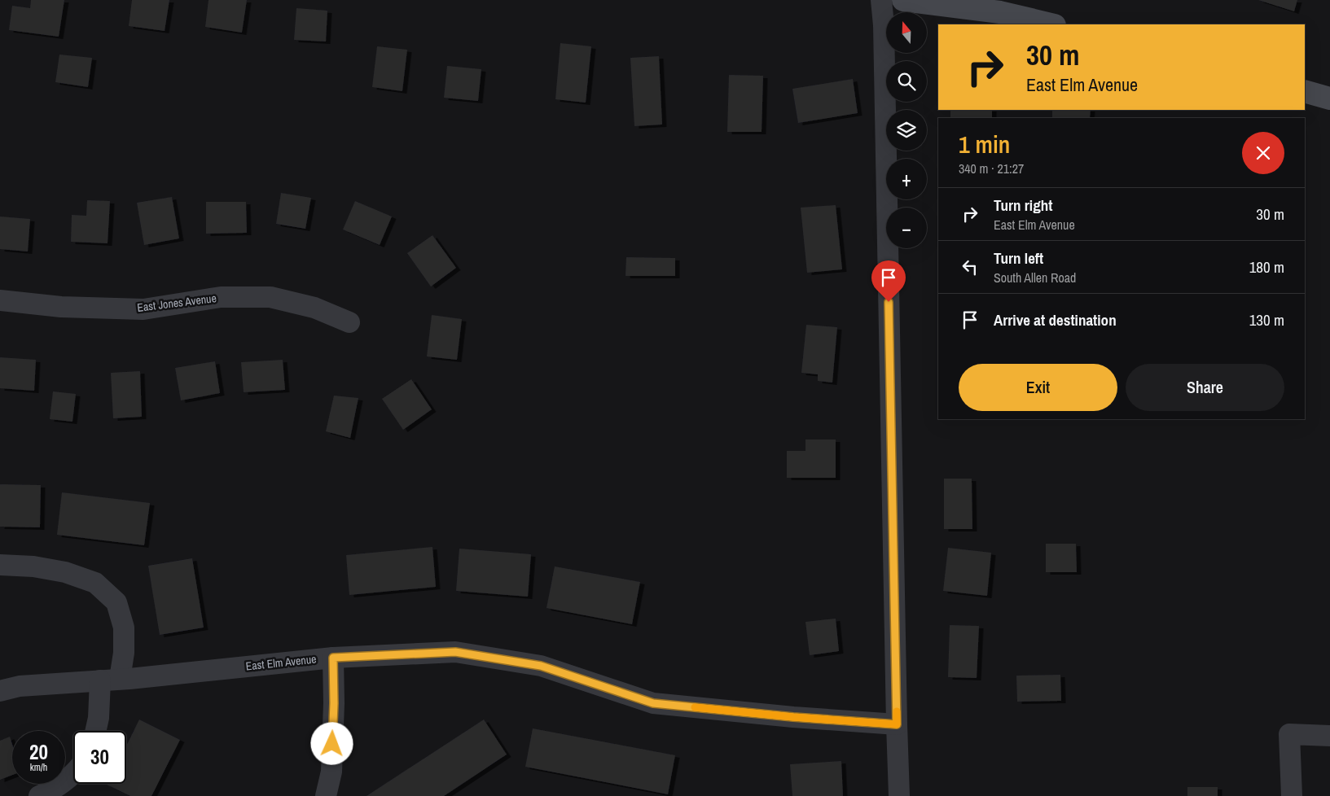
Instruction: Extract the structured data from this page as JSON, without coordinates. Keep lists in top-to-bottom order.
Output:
{
  "streets": {
    "street": ["East Jones Avenue", "East Elm Avenue"]
  },
  "north": "top",
  "page": {
    "map_buttons": ["+", "−"],
    "turn": ["30 m", "East Elm Avenue"],
    "heading": ["1 min", "340 m · 21:27"],
    "list": [
      {
        "name": "Turn right",
        "note": "East Elm Avenue",
        "value": "30 m"
      },
      {
        "name": "Turn left",
        "note": "South Allen Road",
        "value": "180 m"
      },
      {
        "name": "Arrive at destination",
        "value": "130 m"
      }
    ],
    "buttons": ["Exit", "Share"],
    "speed": "20 km/h",
    "limit": "30"
  }
}
